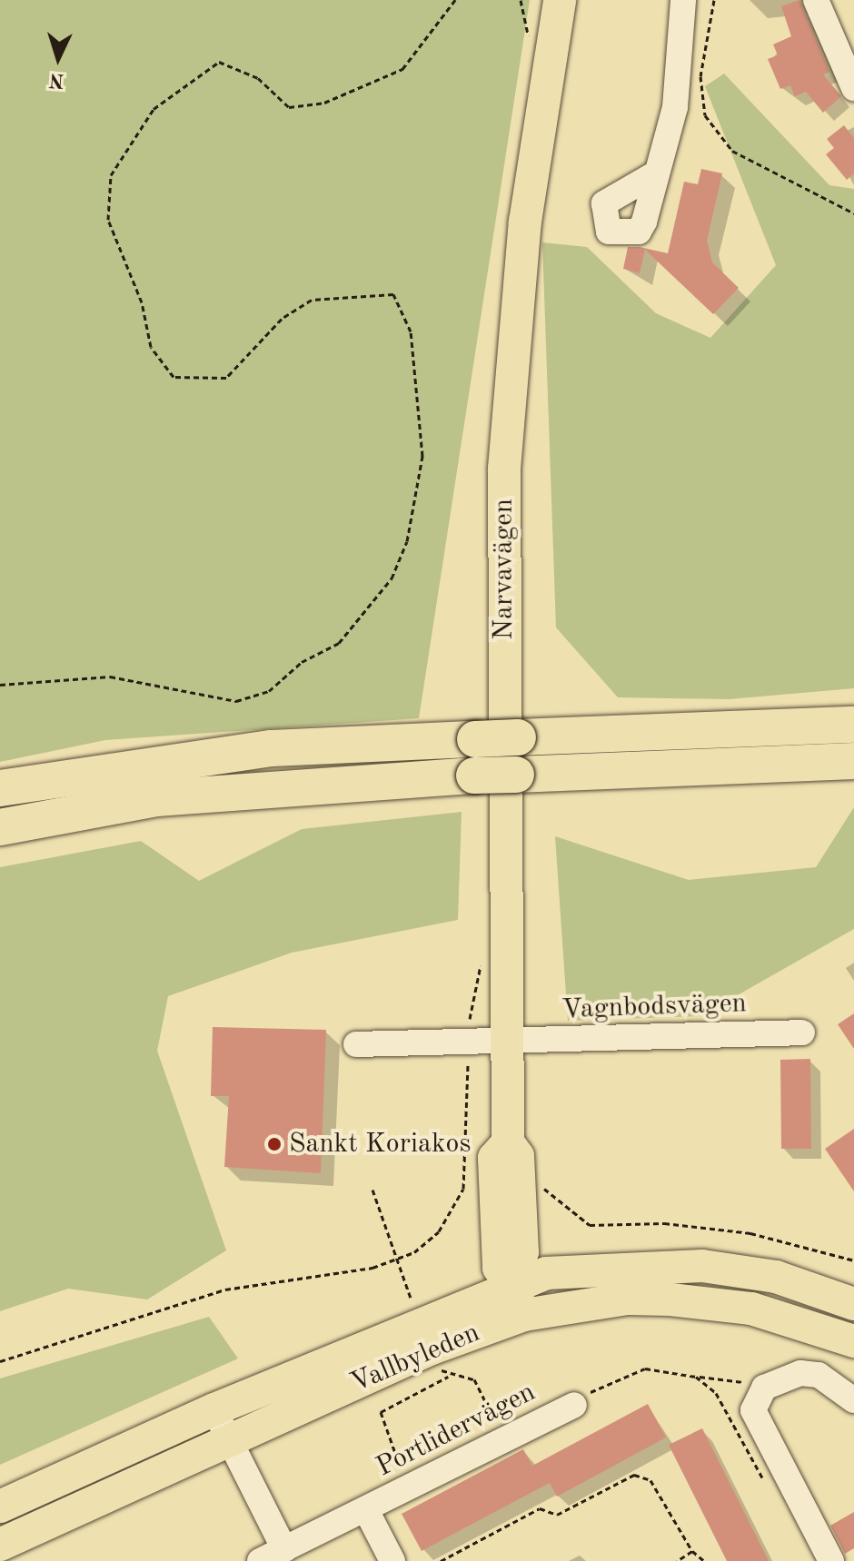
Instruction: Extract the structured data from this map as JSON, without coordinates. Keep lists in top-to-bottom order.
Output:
{
  "streets": {
    "main road": ["Narvavägen", "Vallbyleden"],
    "street": ["Vagnbodsvägen", "Portlidervägen"]
  },
  "crossings": [
    ["Narvavägen", "Vagnbodsvägen"],
    ["Narvavägen", "Vallbyleden"]
  ],
  "places": ["Sankt Koriakos"],
  "north": "bottom"
}
